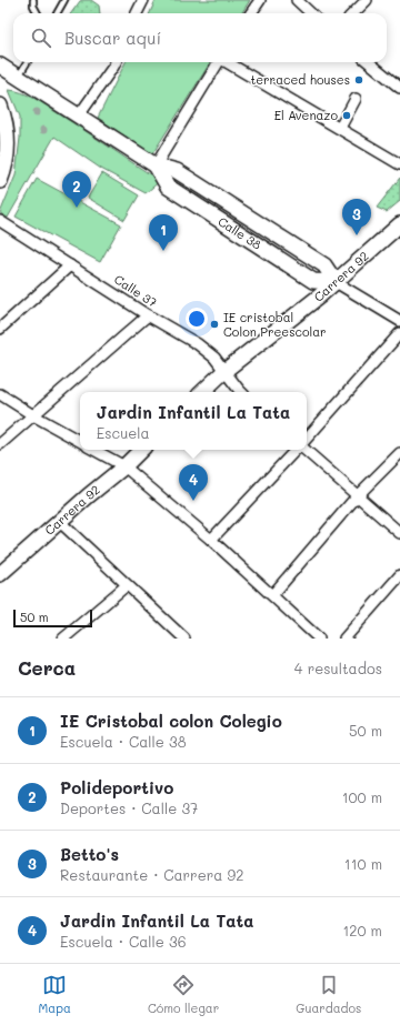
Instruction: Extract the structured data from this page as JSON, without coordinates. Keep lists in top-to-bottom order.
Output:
{
  "streets": {
    "street": ["Calle 38", "Carrera 92", "Calle 37"]
  },
  "crossings": [
    ["Calle 38", "Carrera 92"],
    ["Carrera 92", "Calle 37"]
  ],
  "places": ["terraced houses", "El Avenazo", "IE cristobal Colon Preescolar"],
  "scale_bar": "50 m",
  "page": {
    "search": "Buscar aquí",
    "pins": [
      "2",
      "3",
      "1",
      "4"
    ],
    "popup": ["Jardin Infantil La Tata", "Escuela"],
    "scale": "50 m",
    "heading": ["Cerca", "4 resultados"],
    "list": [
      {
        "mark": "1",
        "name": "IE Cristobal colon Colegio",
        "note": "Escuela · Calle 38",
        "value": "50 m"
      },
      {
        "mark": "2",
        "name": "Polideportivo",
        "note": "Deportes · Calle 37",
        "value": "100 m"
      },
      {
        "mark": "3",
        "name": "Betto's",
        "note": "Restaurante · Carrera 92",
        "value": "110 m"
      },
      {
        "mark": "4",
        "name": "Jardin Infantil La Tata",
        "note": "Escuela · Calle 36",
        "value": "120 m"
      }
    ],
    "nav": ["Mapa", "Cómo llegar", "Guardados"]
  }
}
